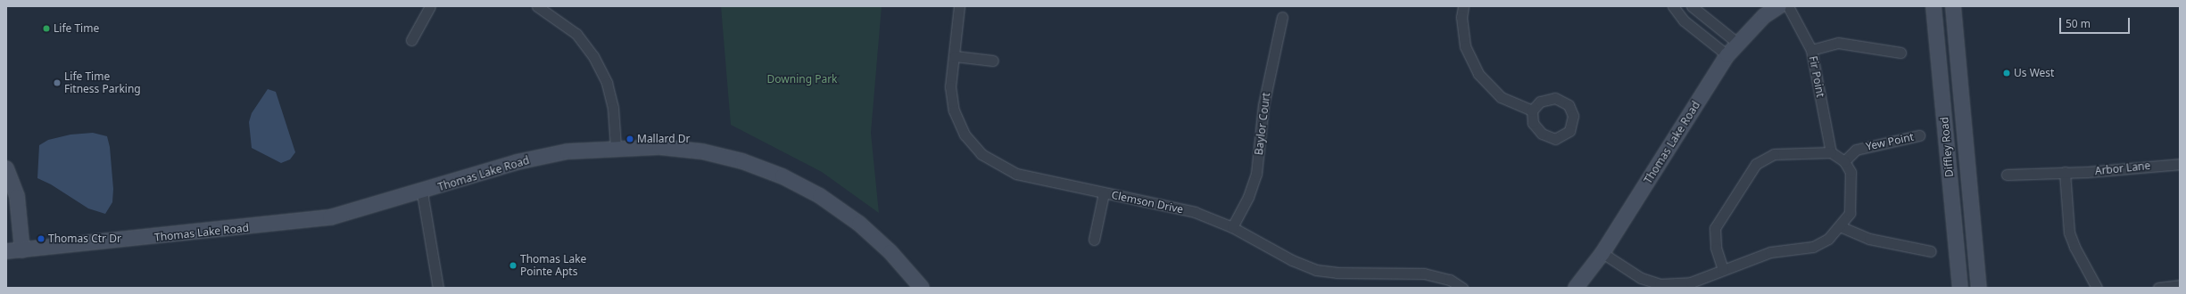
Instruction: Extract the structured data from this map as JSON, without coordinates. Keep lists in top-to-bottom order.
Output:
{
  "streets": {
    "street": [
      "Fir Point",
      "Baylor Court",
      "Yew Point",
      "Thomas Lake Road",
      "Diffley Road",
      "Arbor Lane",
      "Clemson Drive"
    ]
  },
  "crossings": [
    ["Baylor Court", "Clemson Drive"]
  ],
  "parks": ["Downing Park"],
  "places": [
    "Life Time",
    "Us West",
    "Life Time Fitness Parking",
    "Mallard Dr",
    "Thomas Ctr Dr",
    "Thomas Lake Pointe Apts"
  ],
  "scale_bar": "50 m"
}
